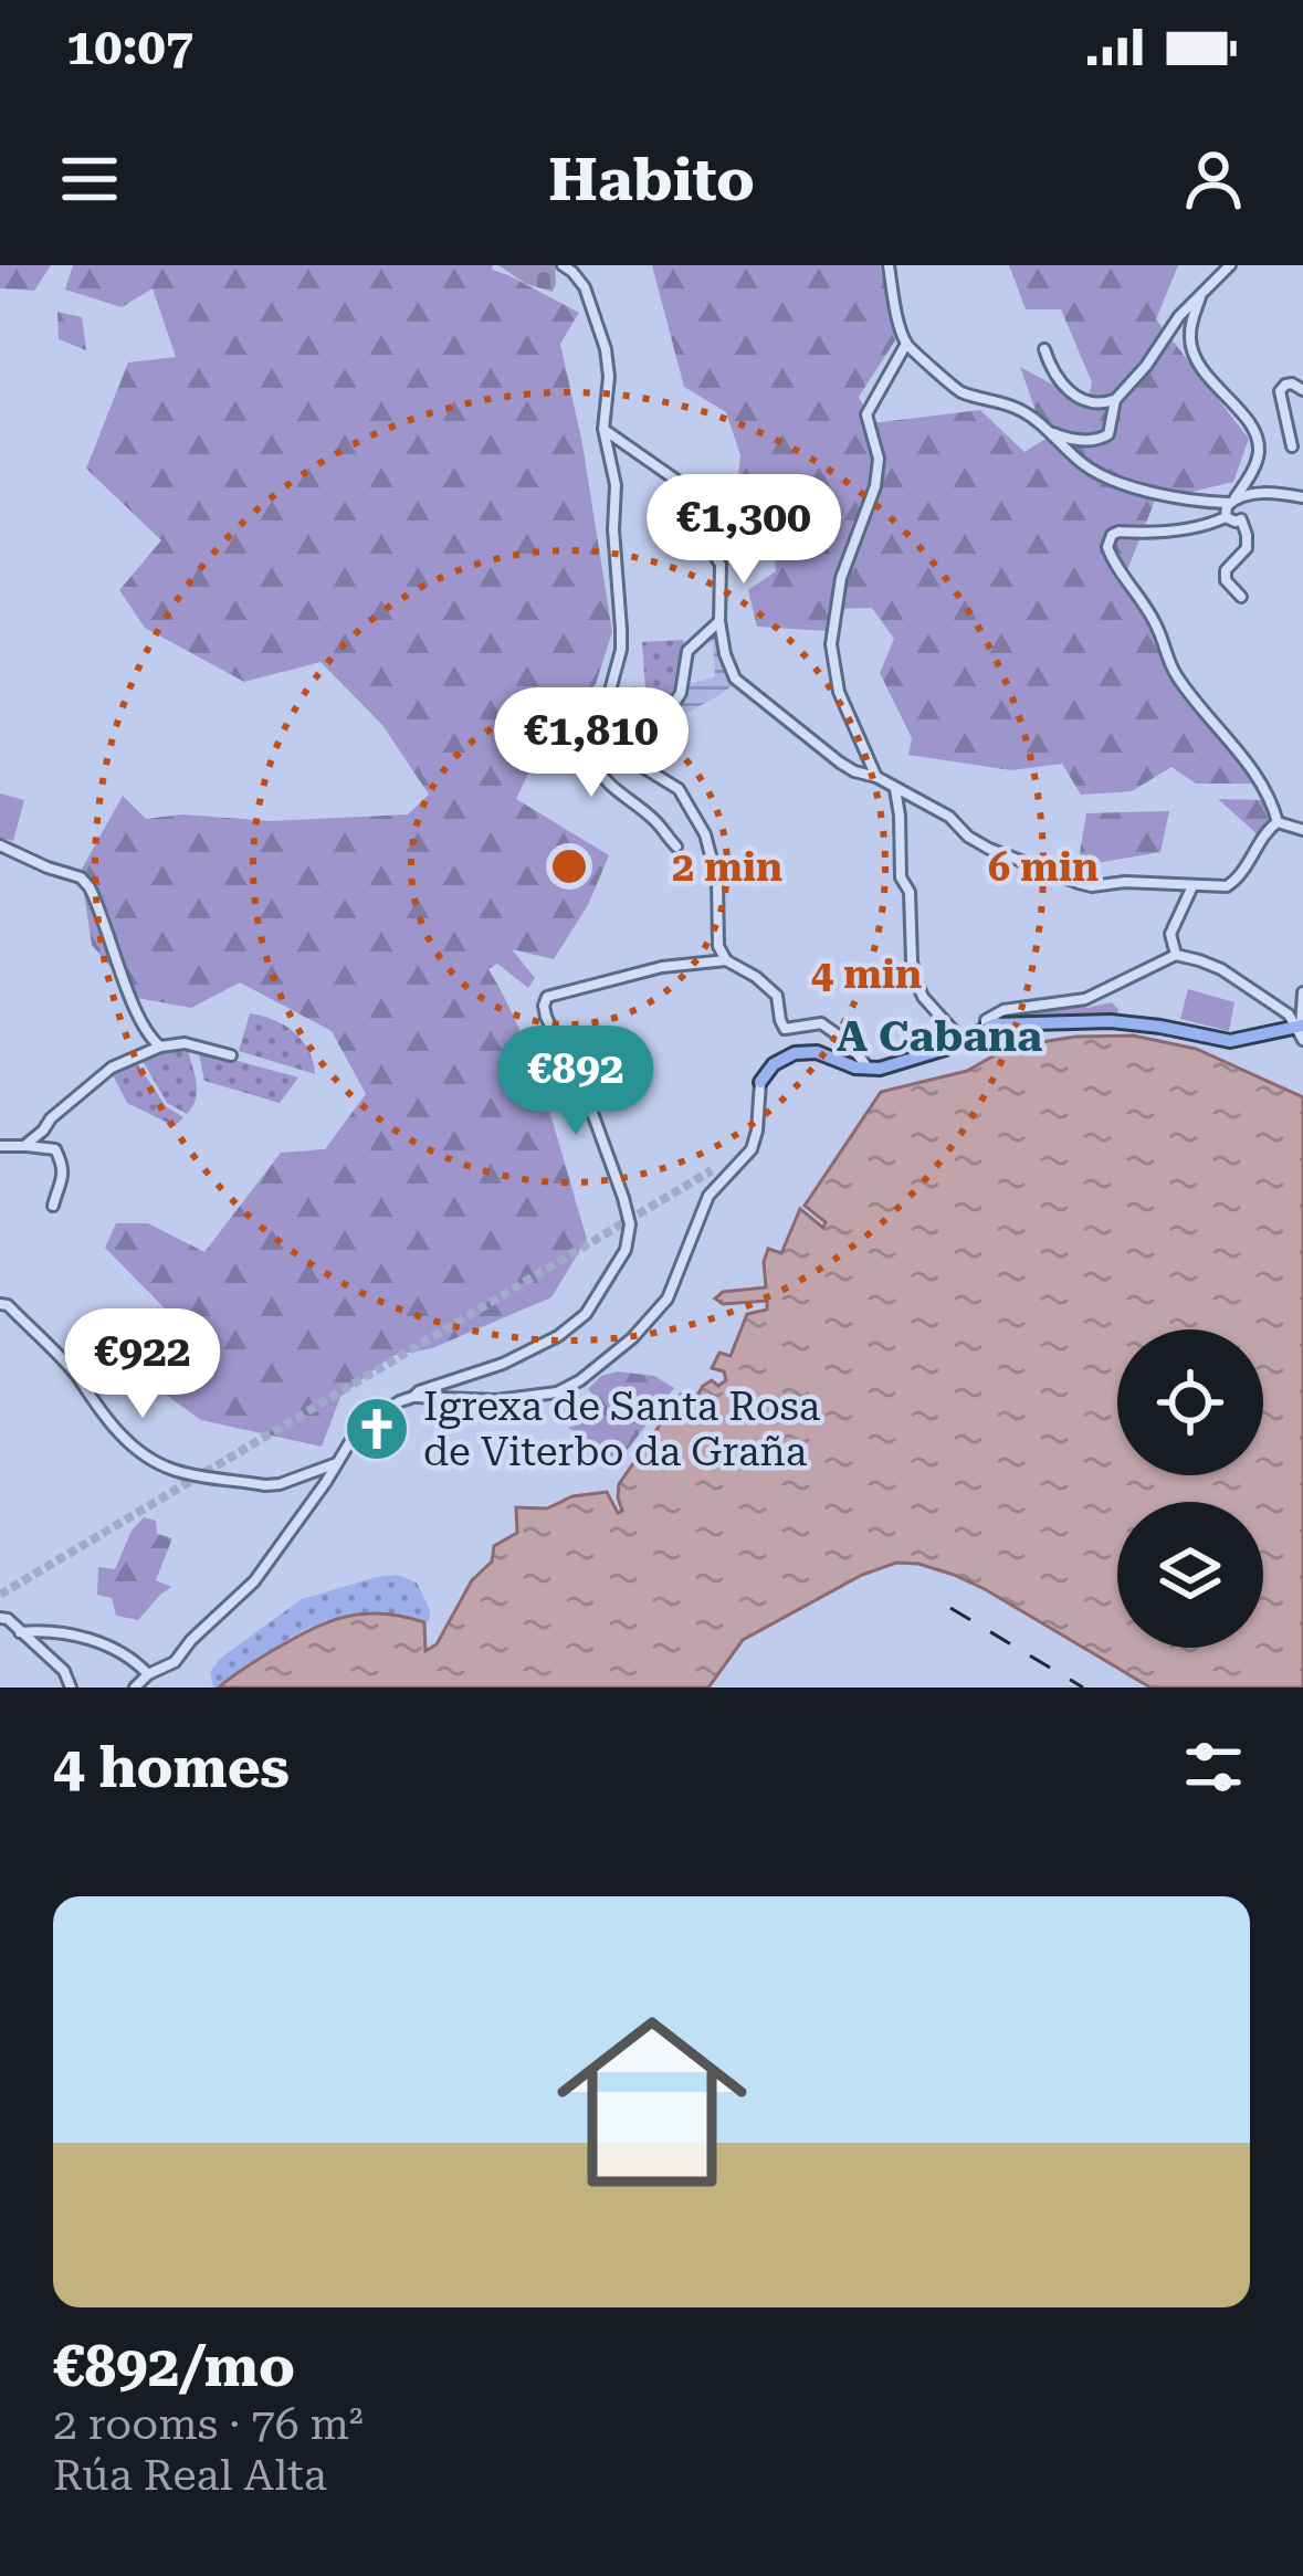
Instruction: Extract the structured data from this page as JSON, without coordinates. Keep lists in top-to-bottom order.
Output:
{
  "districts": ["A Cabana"],
  "places": {
    "church": ["Igrexa de Santa Rosa de Viterbo da Graña"]
  },
  "page": {
    "status": "10:07",
    "header": "Habito",
    "price": [
      "€1,300",
      "€1,810",
      "€892",
      "€922"
    ],
    "heading": "4 homes",
    "list": [
      {
        "name": "€892/mo",
        "note": "2 rooms · 76 m² · Rúa Real Alta"
      }
    ]
  },
  "rings": ["2 min", "6 min", "4 min"]
}
